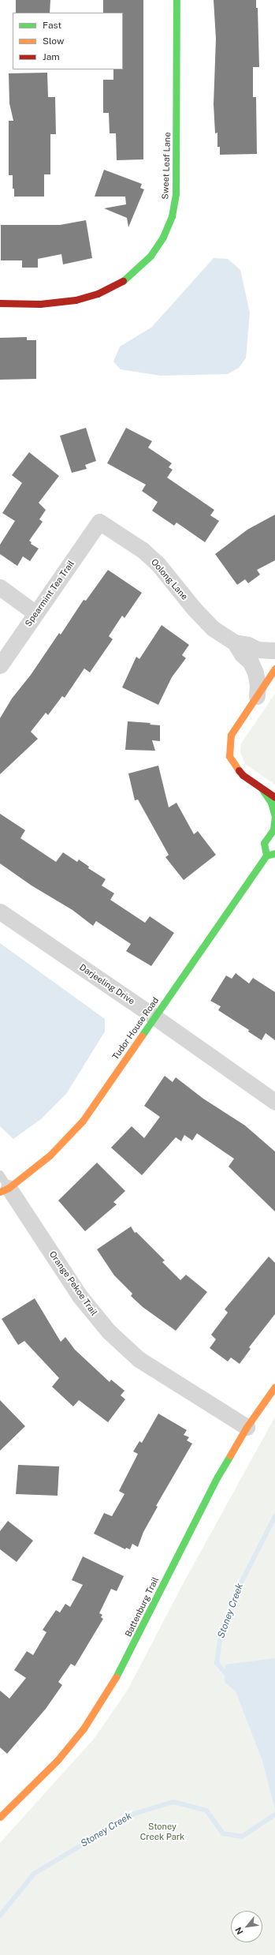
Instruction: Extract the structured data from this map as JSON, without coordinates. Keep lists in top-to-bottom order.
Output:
{
  "streets": {
    "street": [
      "Sweet Leaf Lane",
      "Oolong Lane",
      "Spearmint Tea Trail",
      "Darjeeling Drive",
      "Tudor House Road",
      "Orange Pekoe Trail",
      "Battenburg Trail"
    ]
  },
  "crossings": [
    ["Oolong Lane", "Spearmint Tea Trail"],
    ["Darjeeling Drive", "Tudor House Road"],
    ["Tudor House Road", "Orange Pekoe Trail"],
    ["Orange Pekoe Trail", "Battenburg Trail"]
  ],
  "water": ["Stoney Creek"],
  "parks": ["Stoney Creek Park"],
  "legend": ["Fast", "Slow", "Jam"],
  "north": "bottom left"
}
